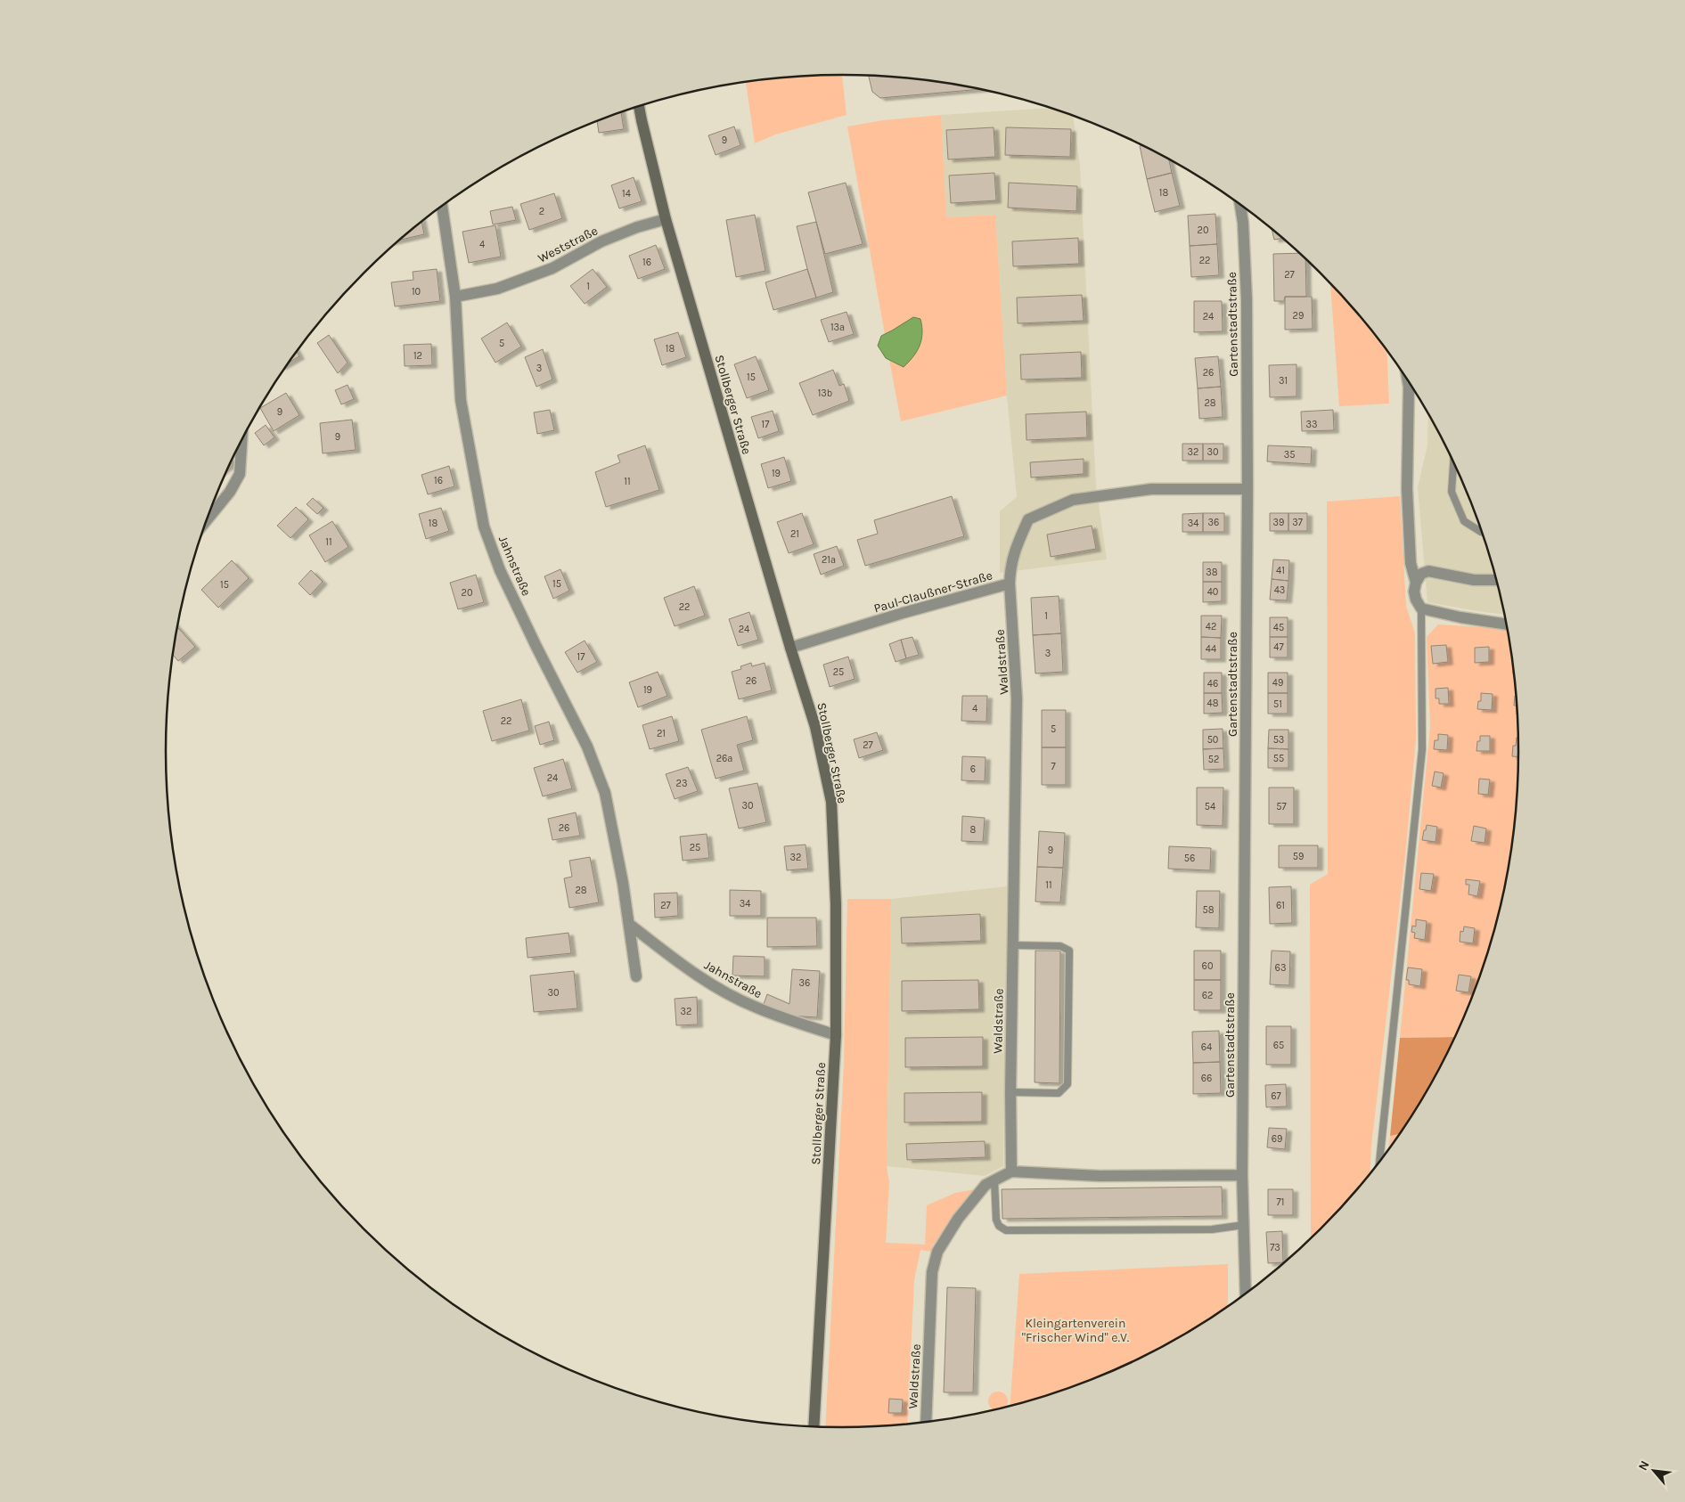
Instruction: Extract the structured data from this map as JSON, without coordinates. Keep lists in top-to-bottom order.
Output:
{
  "streets": {
    "main road": ["Stollberger Straße"],
    "street": [
      "Weststraße",
      "Gartenstadtstraße",
      "Jahnstraße",
      "Paul-Claußner-Straße",
      "Waldstraße"
    ]
  },
  "crossings": [
    ["Weststraße", "Stollberger Straße"],
    ["Weststraße", "Jahnstraße"],
    ["Gartenstadtstraße", "Paul-Claußner-Straße"],
    ["Stollberger Straße", "Jahnstraße"],
    ["Stollberger Straße", "Paul-Claußner-Straße"],
    ["Paul-Claußner-Straße", "Waldstraße"]
  ],
  "parks": ["Kleingartenverein \"Frischer Wind\" e.V."],
  "house_numbers": [
    "9",
    "18",
    "14",
    "2",
    "20",
    "4",
    "22",
    "16",
    "27",
    "1",
    "10",
    "29",
    "24",
    "13a",
    "5",
    "18",
    "12",
    "3",
    "26",
    "15",
    "31",
    "13b",
    "28",
    "9",
    "17",
    "33",
    "9",
    "32",
    "30",
    "35",
    "19",
    "16",
    "11",
    "36",
    "39",
    "37",
    "18",
    "34",
    "21",
    "11",
    "21a",
    "41",
    "38",
    "15",
    "15",
    "43",
    "40",
    "20",
    "22",
    "1",
    "42",
    "45",
    "24",
    "47",
    "44",
    "3",
    "17",
    "25",
    "26",
    "49",
    "46",
    "19",
    "48",
    "51",
    "4",
    "22",
    "5",
    "21",
    "50",
    "53",
    "27",
    "26a",
    "55",
    "52",
    "7",
    "6",
    "24",
    "23",
    "30",
    "54",
    "57",
    "26",
    "8",
    "25",
    "9",
    "59",
    "32",
    "56",
    "11",
    "28",
    "34",
    "27",
    "61",
    "58",
    "60",
    "63",
    "36",
    "30",
    "62",
    "32",
    "65",
    "64",
    "66",
    "67",
    "69",
    "71",
    "73"
  ],
  "north": "top left"
}
